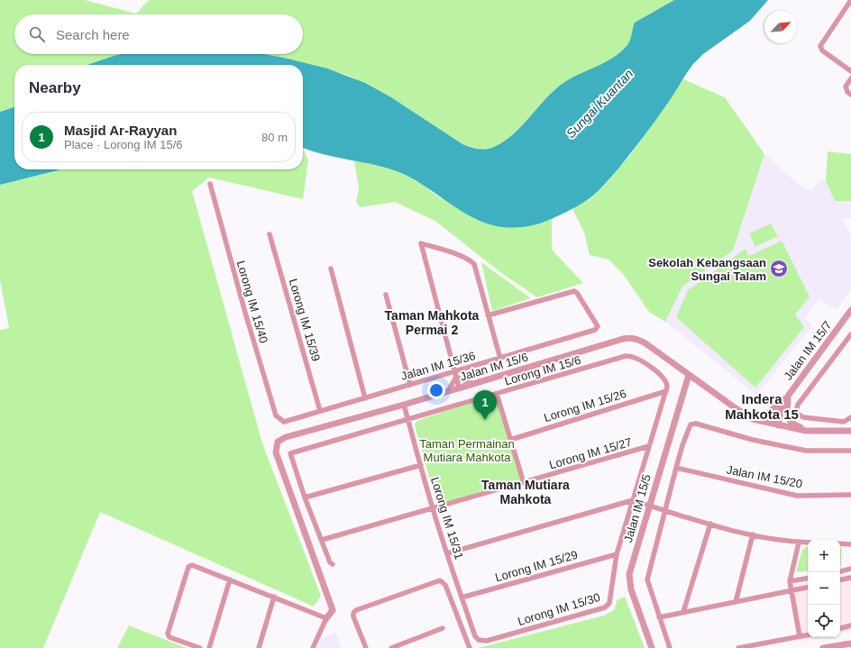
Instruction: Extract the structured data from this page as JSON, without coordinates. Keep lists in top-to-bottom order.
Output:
{
  "streets": {
    "street": [
      "Lorong IM 15/40",
      "Lorong IM 15/39",
      "Jalan IM 15/7",
      "Jalan IM 15/36",
      "Jalan IM 15/6",
      "Lorong IM 15/6",
      "Lorong IM 15/26",
      "Lorong IM 15/27",
      "Jalan IM 15/20",
      "Jalan IM 15/5",
      "Lorong IM 15/31",
      "Lorong IM 15/29",
      "Lorong IM 15/30"
    ]
  },
  "crossings": [
    ["Lorong IM 15/40", "Jalan IM 15/36"],
    ["Lorong IM 15/39", "Jalan IM 15/36"],
    ["Jalan IM 15/7", "Jalan IM 15/6"],
    ["Jalan IM 15/6", "Jalan IM 15/5"],
    ["Jalan IM 15/6", "Lorong IM 15/31"],
    ["Lorong IM 15/6", "Lorong IM 15/31"],
    ["Lorong IM 15/6", "Lorong IM 15/30"],
    ["Lorong IM 15/26", "Lorong IM 15/30"],
    ["Lorong IM 15/27", "Lorong IM 15/31"],
    ["Lorong IM 15/27", "Lorong IM 15/30"],
    ["Lorong IM 15/31", "Lorong IM 15/29"],
    ["Lorong IM 15/31", "Lorong IM 15/30"],
    ["Lorong IM 15/29", "Lorong IM 15/30"]
  ],
  "districts": ["Taman Mahkota Permai 2", "Indera Mahkota 15", "Taman Mutiara Mahkota"],
  "water": ["Sungai Kuantan"],
  "parks": ["Taman Permainan Mutiara Mahkota"],
  "places": {
    "school or university": ["Sekolah Kebangsaan Sungai Talam"]
  },
  "north": "top right",
  "page": {
    "search": "Search here",
    "heading": "Nearby",
    "list": [
      {
        "mark": "1",
        "name": "Masjid Ar-Rayyan",
        "note": "Place · Lorong IM 15/6",
        "value": "80 m"
      }
    ],
    "pins": "1",
    "map_buttons": ["+", "−"]
  }
}
